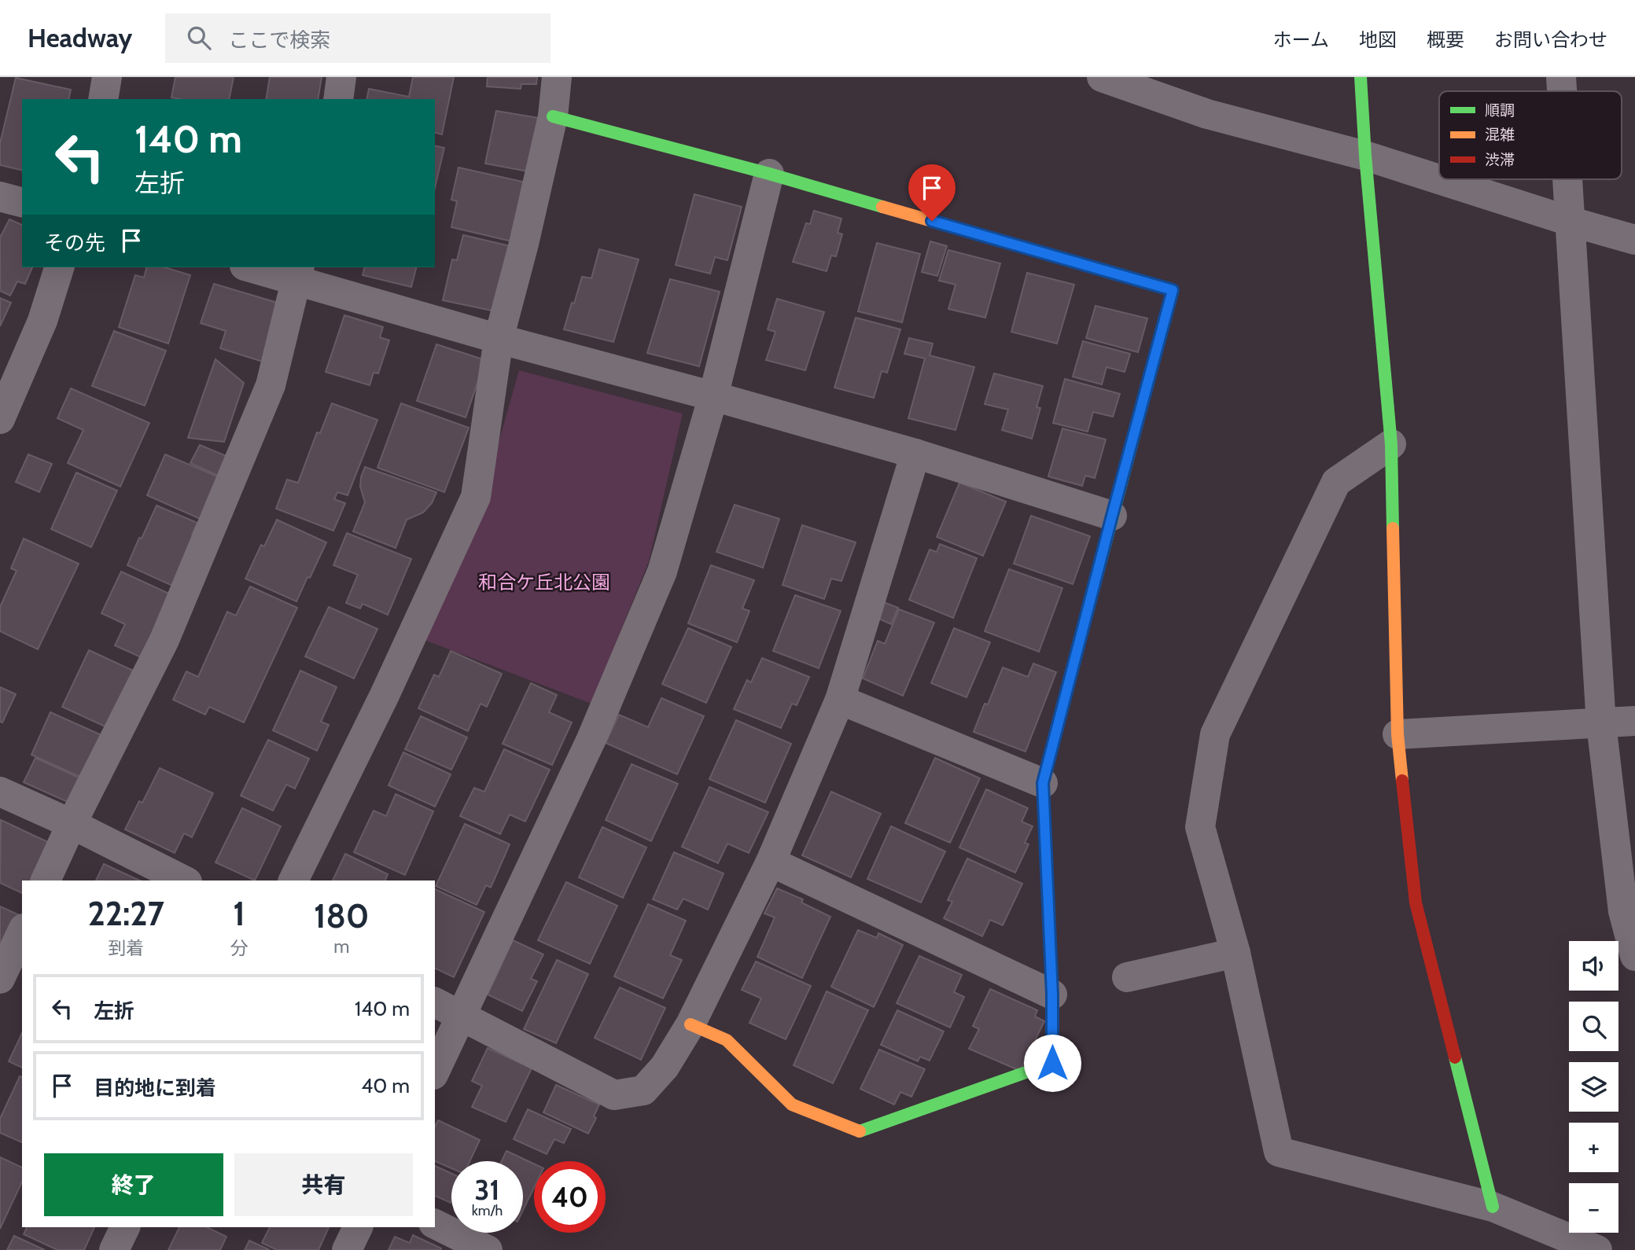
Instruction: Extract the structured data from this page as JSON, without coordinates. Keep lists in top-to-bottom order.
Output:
{
  "parks": ["和合ケ丘北公園"],
  "legend": ["順調", "混雑", "渋滞"],
  "page": {
    "header": "Headway",
    "search": "ここで検索",
    "nav": [
      "ホーム",
      "地図",
      "概要",
      "お問い合わせ"
    ],
    "turn": ["140 m", "左折"],
    "then": "その先",
    "eta": [
      "22:27",
      "到着",
      "1",
      "分",
      "180",
      "m"
    ],
    "map_buttons": ["+", "−"],
    "list": [
      {
        "name": "左折",
        "value": "140 m"
      },
      {
        "name": "目的地に到着",
        "value": "40 m"
      }
    ],
    "buttons": ["終了", "共有"],
    "speed": "31 km/h",
    "limit": "40"
  }
}
